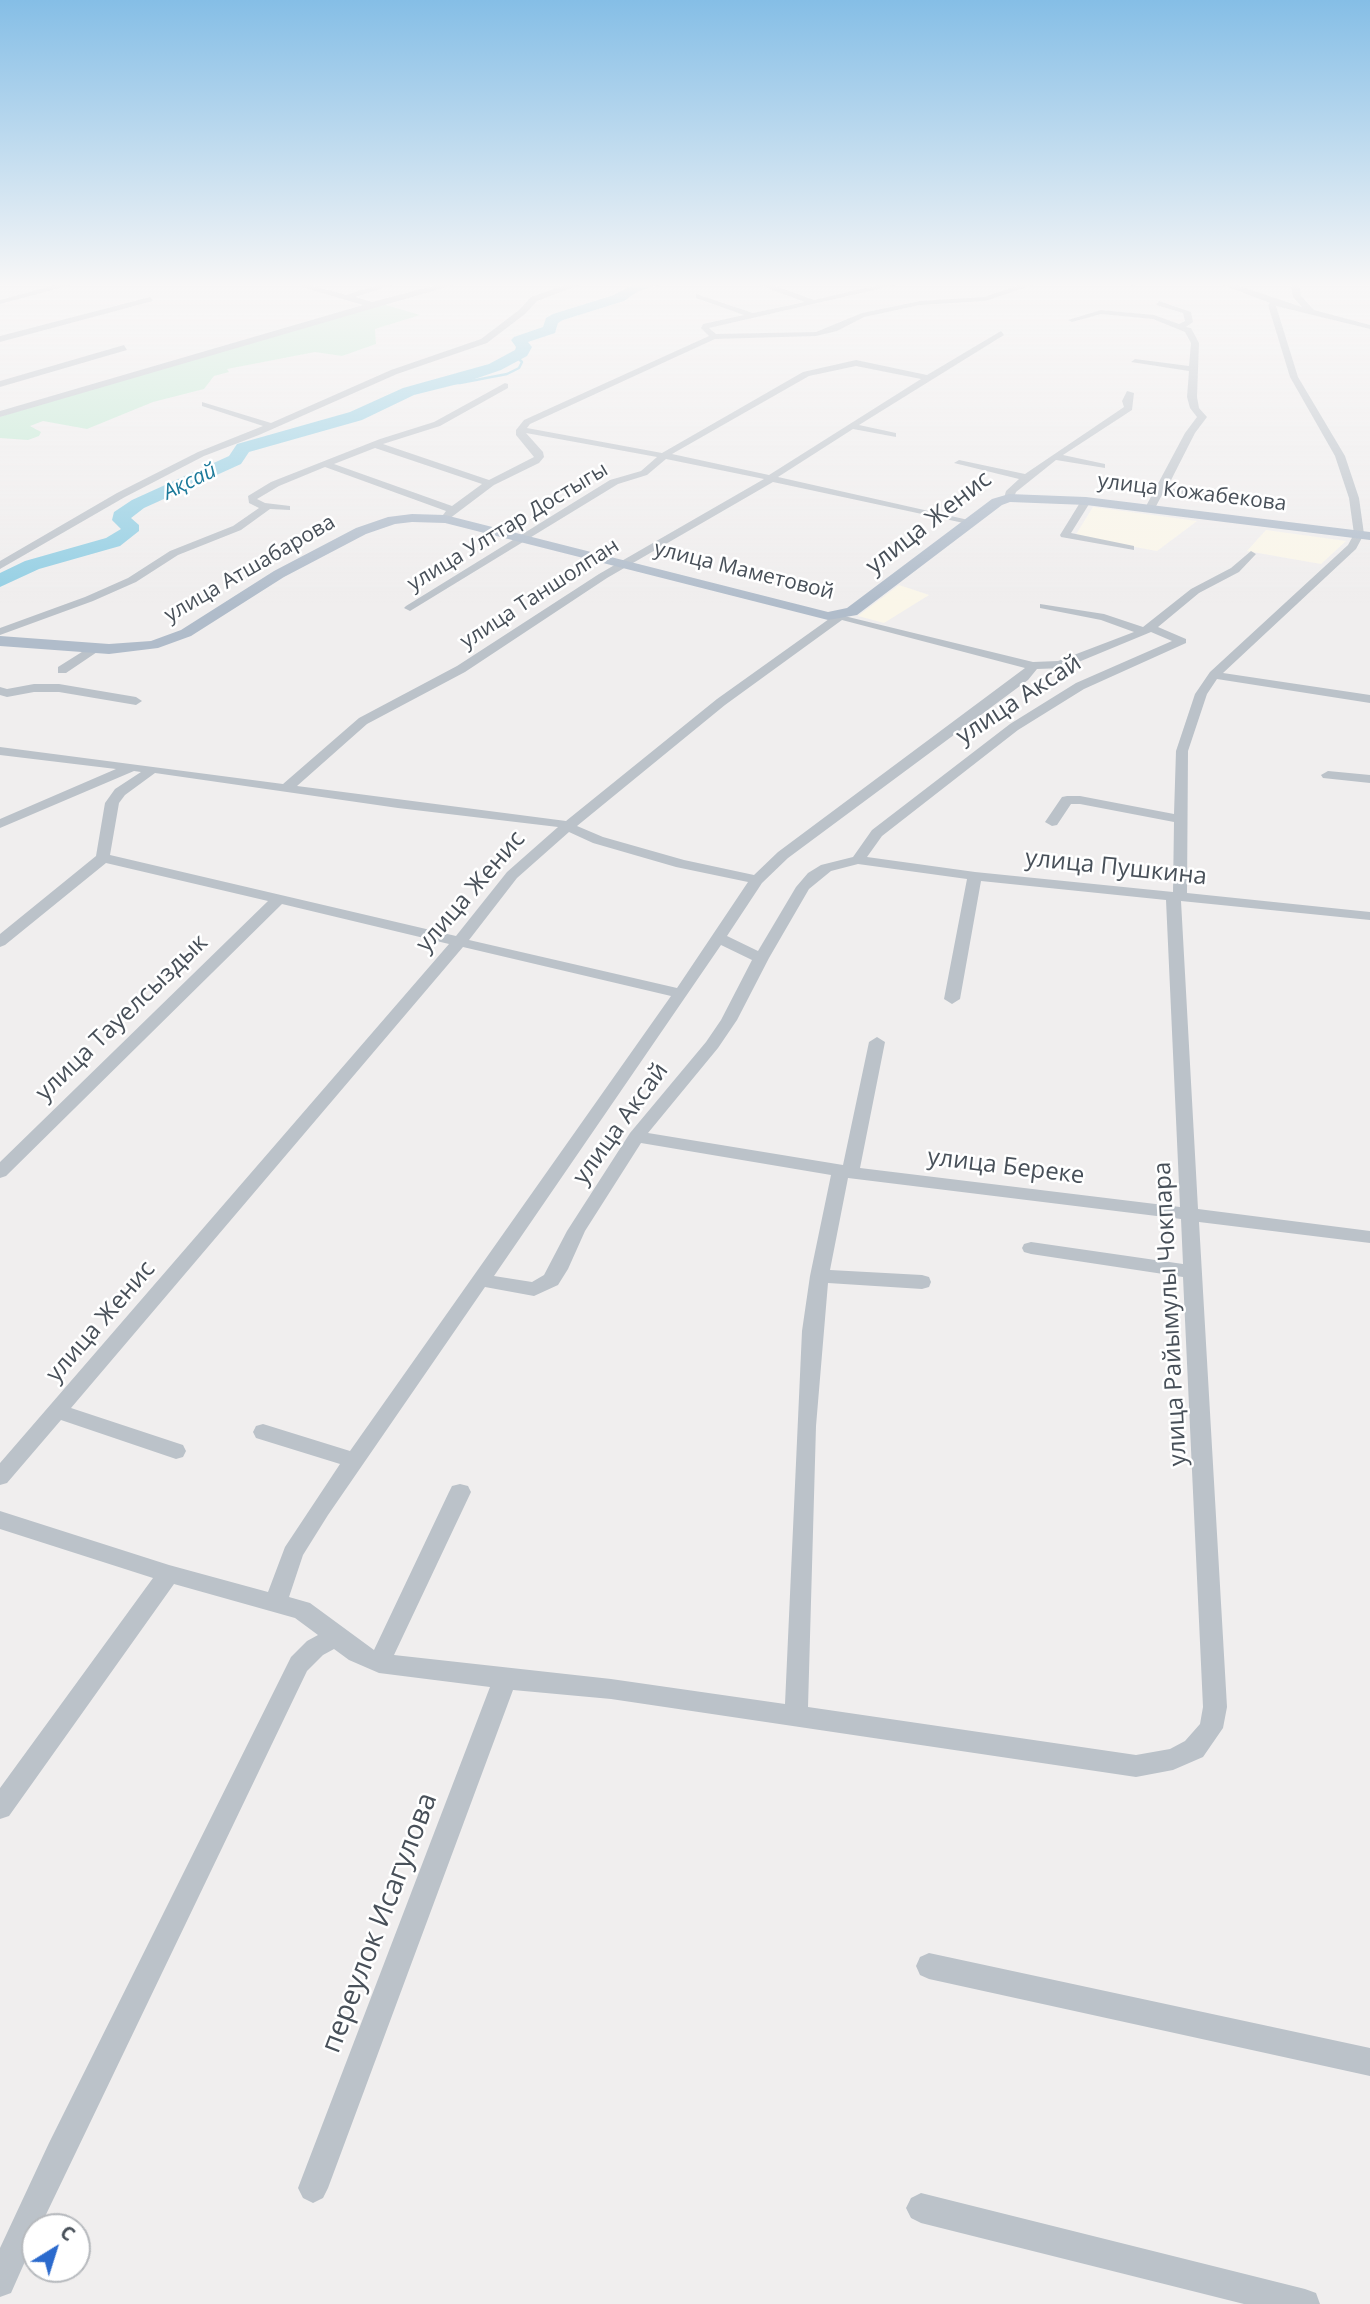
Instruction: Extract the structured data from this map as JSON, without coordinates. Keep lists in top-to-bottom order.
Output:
{
  "streets": {
    "main road": [
      "улица Кожабекова",
      "улица Женис",
      "улица Атшабарова",
      "улица Маметовой"
    ],
    "street": [
      "улица Улттар Достыгы",
      "улица Таншолпан",
      "улица Аксай",
      "улица Пушкина",
      "улица Тауелсыздык",
      "улица Береке",
      "улица Райымулы Чокпара",
      "переулок Исагулова"
    ]
  },
  "crossings": [
    ["улица Кожабекова", "улица Женис"],
    ["улица Кожабекова", "улица Райымулы Чокпара"],
    ["улица Женис", "улица Маметовой"],
    ["улица Улттар Достыгы", "улица Маметовой"],
    ["улица Атшабарова", "улица Маметовой"],
    ["улица Маметовой", "улица Таншолпан"],
    ["улица Маметовой", "улица Аксай"],
    ["улица Аксай", "улица Пушкина"],
    ["улица Аксай", "улица Береке"],
    ["улица Пушкина", "улица Райымулы Чокпара"],
    ["улица Береке", "улица Райымулы Чокпара"]
  ],
  "water": ["Ақсай"],
  "north": "top right"
}
